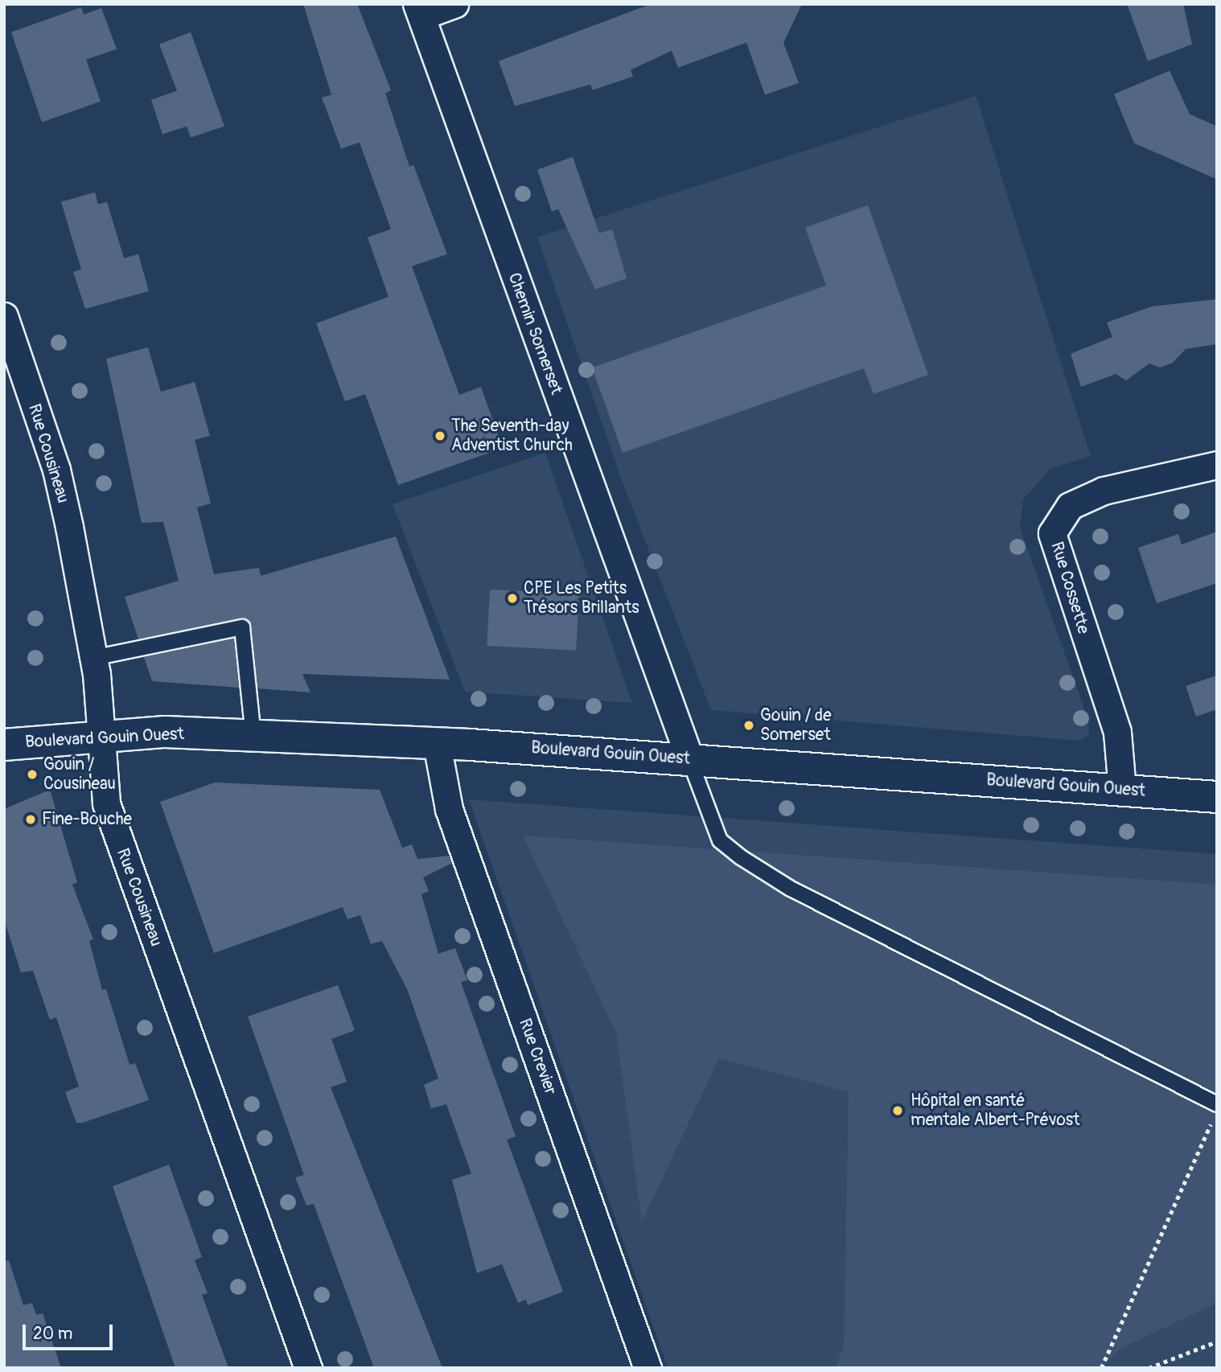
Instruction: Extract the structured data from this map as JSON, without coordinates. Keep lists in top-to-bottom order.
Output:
{
  "streets": {
    "street": [
      "Chemin Somerset",
      "Rue Cousineau",
      "Rue Cossette",
      "Boulevard Gouin Ouest",
      "Rue Crevier"
    ]
  },
  "crossings": [
    ["Chemin Somerset", "Boulevard Gouin Ouest"],
    ["Rue Cousineau", "Boulevard Gouin Ouest"],
    ["Rue Cossette", "Boulevard Gouin Ouest"],
    ["Boulevard Gouin Ouest", "Rue Crevier"]
  ],
  "places": [
    "The Seventh-day Adventist Church",
    "CPE Les Petits Trésors Brillants",
    "Gouin / de Somerset",
    "Gouin / Cousineau",
    "Fine-Bouche",
    "Hôpital en santé mentale Albert-Prévost"
  ],
  "scale_bar": "20 m"
}
